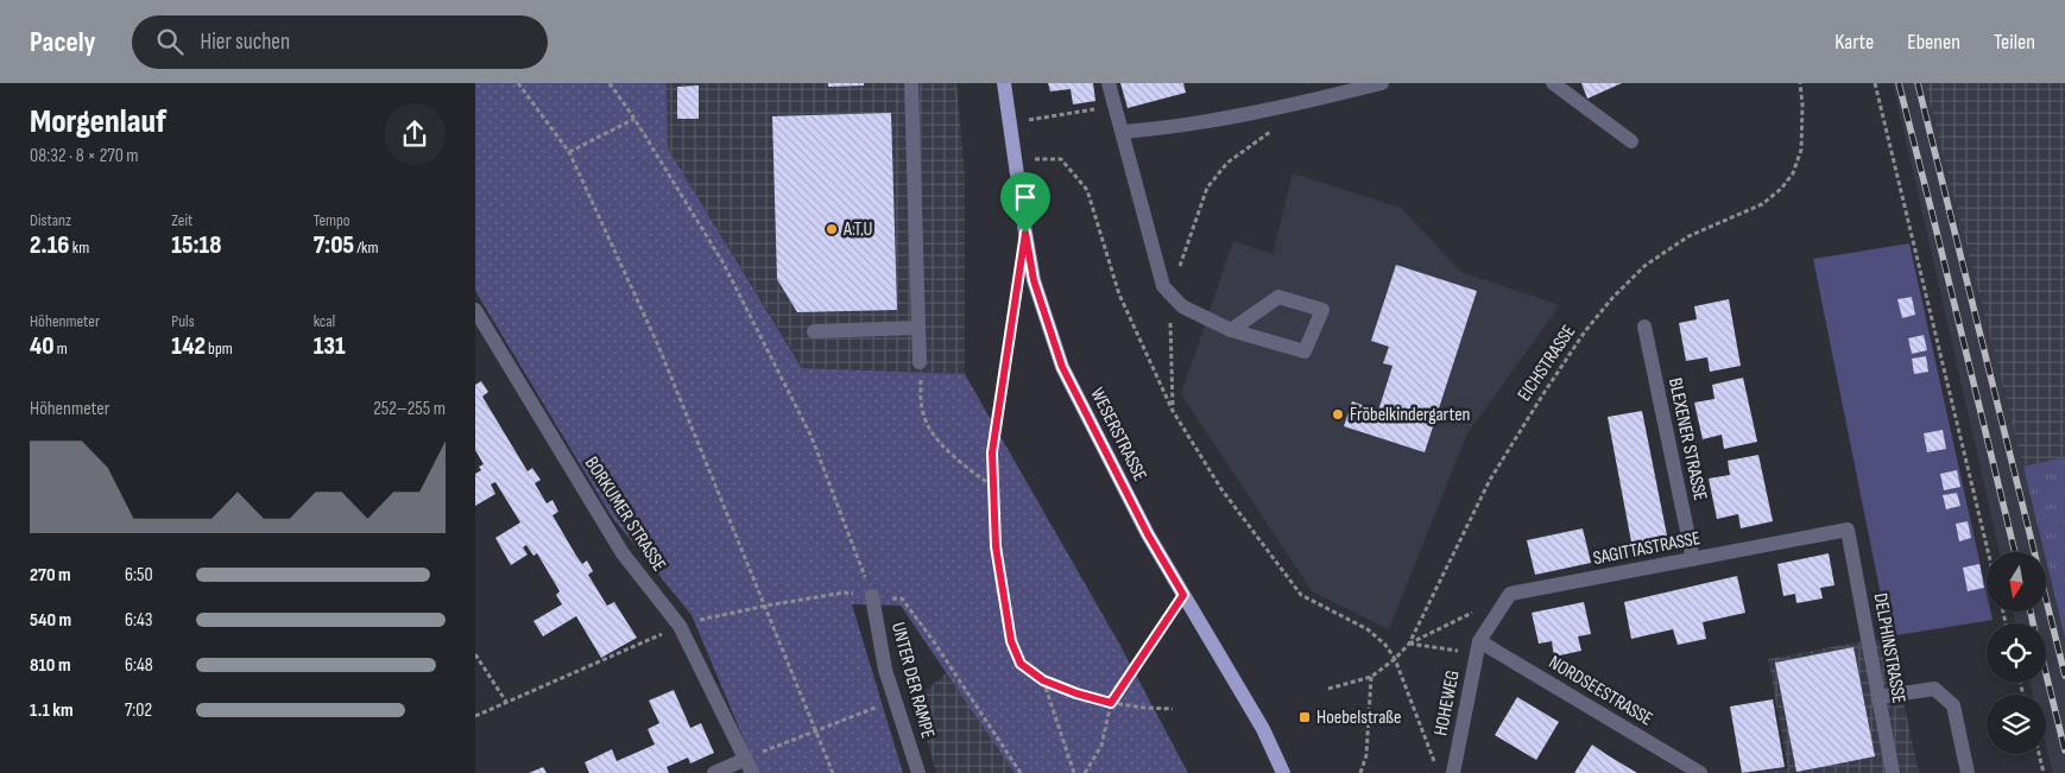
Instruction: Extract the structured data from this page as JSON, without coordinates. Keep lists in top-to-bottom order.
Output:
{
  "streets": {
    "main road": ["WESERSTRASSE"],
    "street": [
      "BLEXENER STRASSE",
      "BORKUMER STRASSE",
      "SAGITTASTRASSE",
      "DELPHINSTRASSE",
      "UNTER DER RAMPE",
      "NORDSEESTRASSE",
      "HOHEWEG"
    ],
    "path": ["EICHSTRASSE"]
  },
  "crossings": [
    ["BLEXENER STRASSE", "SAGITTASTRASSE"],
    ["SAGITTASTRASSE", "DELPHINSTRASSE"],
    ["NORDSEESTRASSE", "HOHEWEG"]
  ],
  "places": {
    "other": ["A.T.U", "Fröbelkindergarten"],
    "transit": ["Hoebelstraße"]
  },
  "north": "bottom",
  "page": {
    "header": "Pacely",
    "search": "Hier suchen",
    "nav": ["Karte", "Ebenen", "Teilen"],
    "heading": ["Morgenlauf", "08:32 · 8 × 270 m"],
    "stats": [
      ["Distanz", "2.16 km"],
      ["Zeit", "15:18"],
      ["Tempo", "7:05 /km"],
      ["Höhenmeter", "40 m"],
      ["Puls", "142 bpm"],
      ["kcal", "131"]
    ],
    "chart": ["Höhenmeter", "252–255 m"],
    "list": [
      {
        "name": "270 m",
        "note": "6:50"
      },
      {
        "name": "540 m",
        "note": "6:43"
      },
      {
        "name": "810 m",
        "note": "6:48"
      },
      {
        "name": "1.1 km",
        "note": "7:02"
      }
    ]
  }
}
